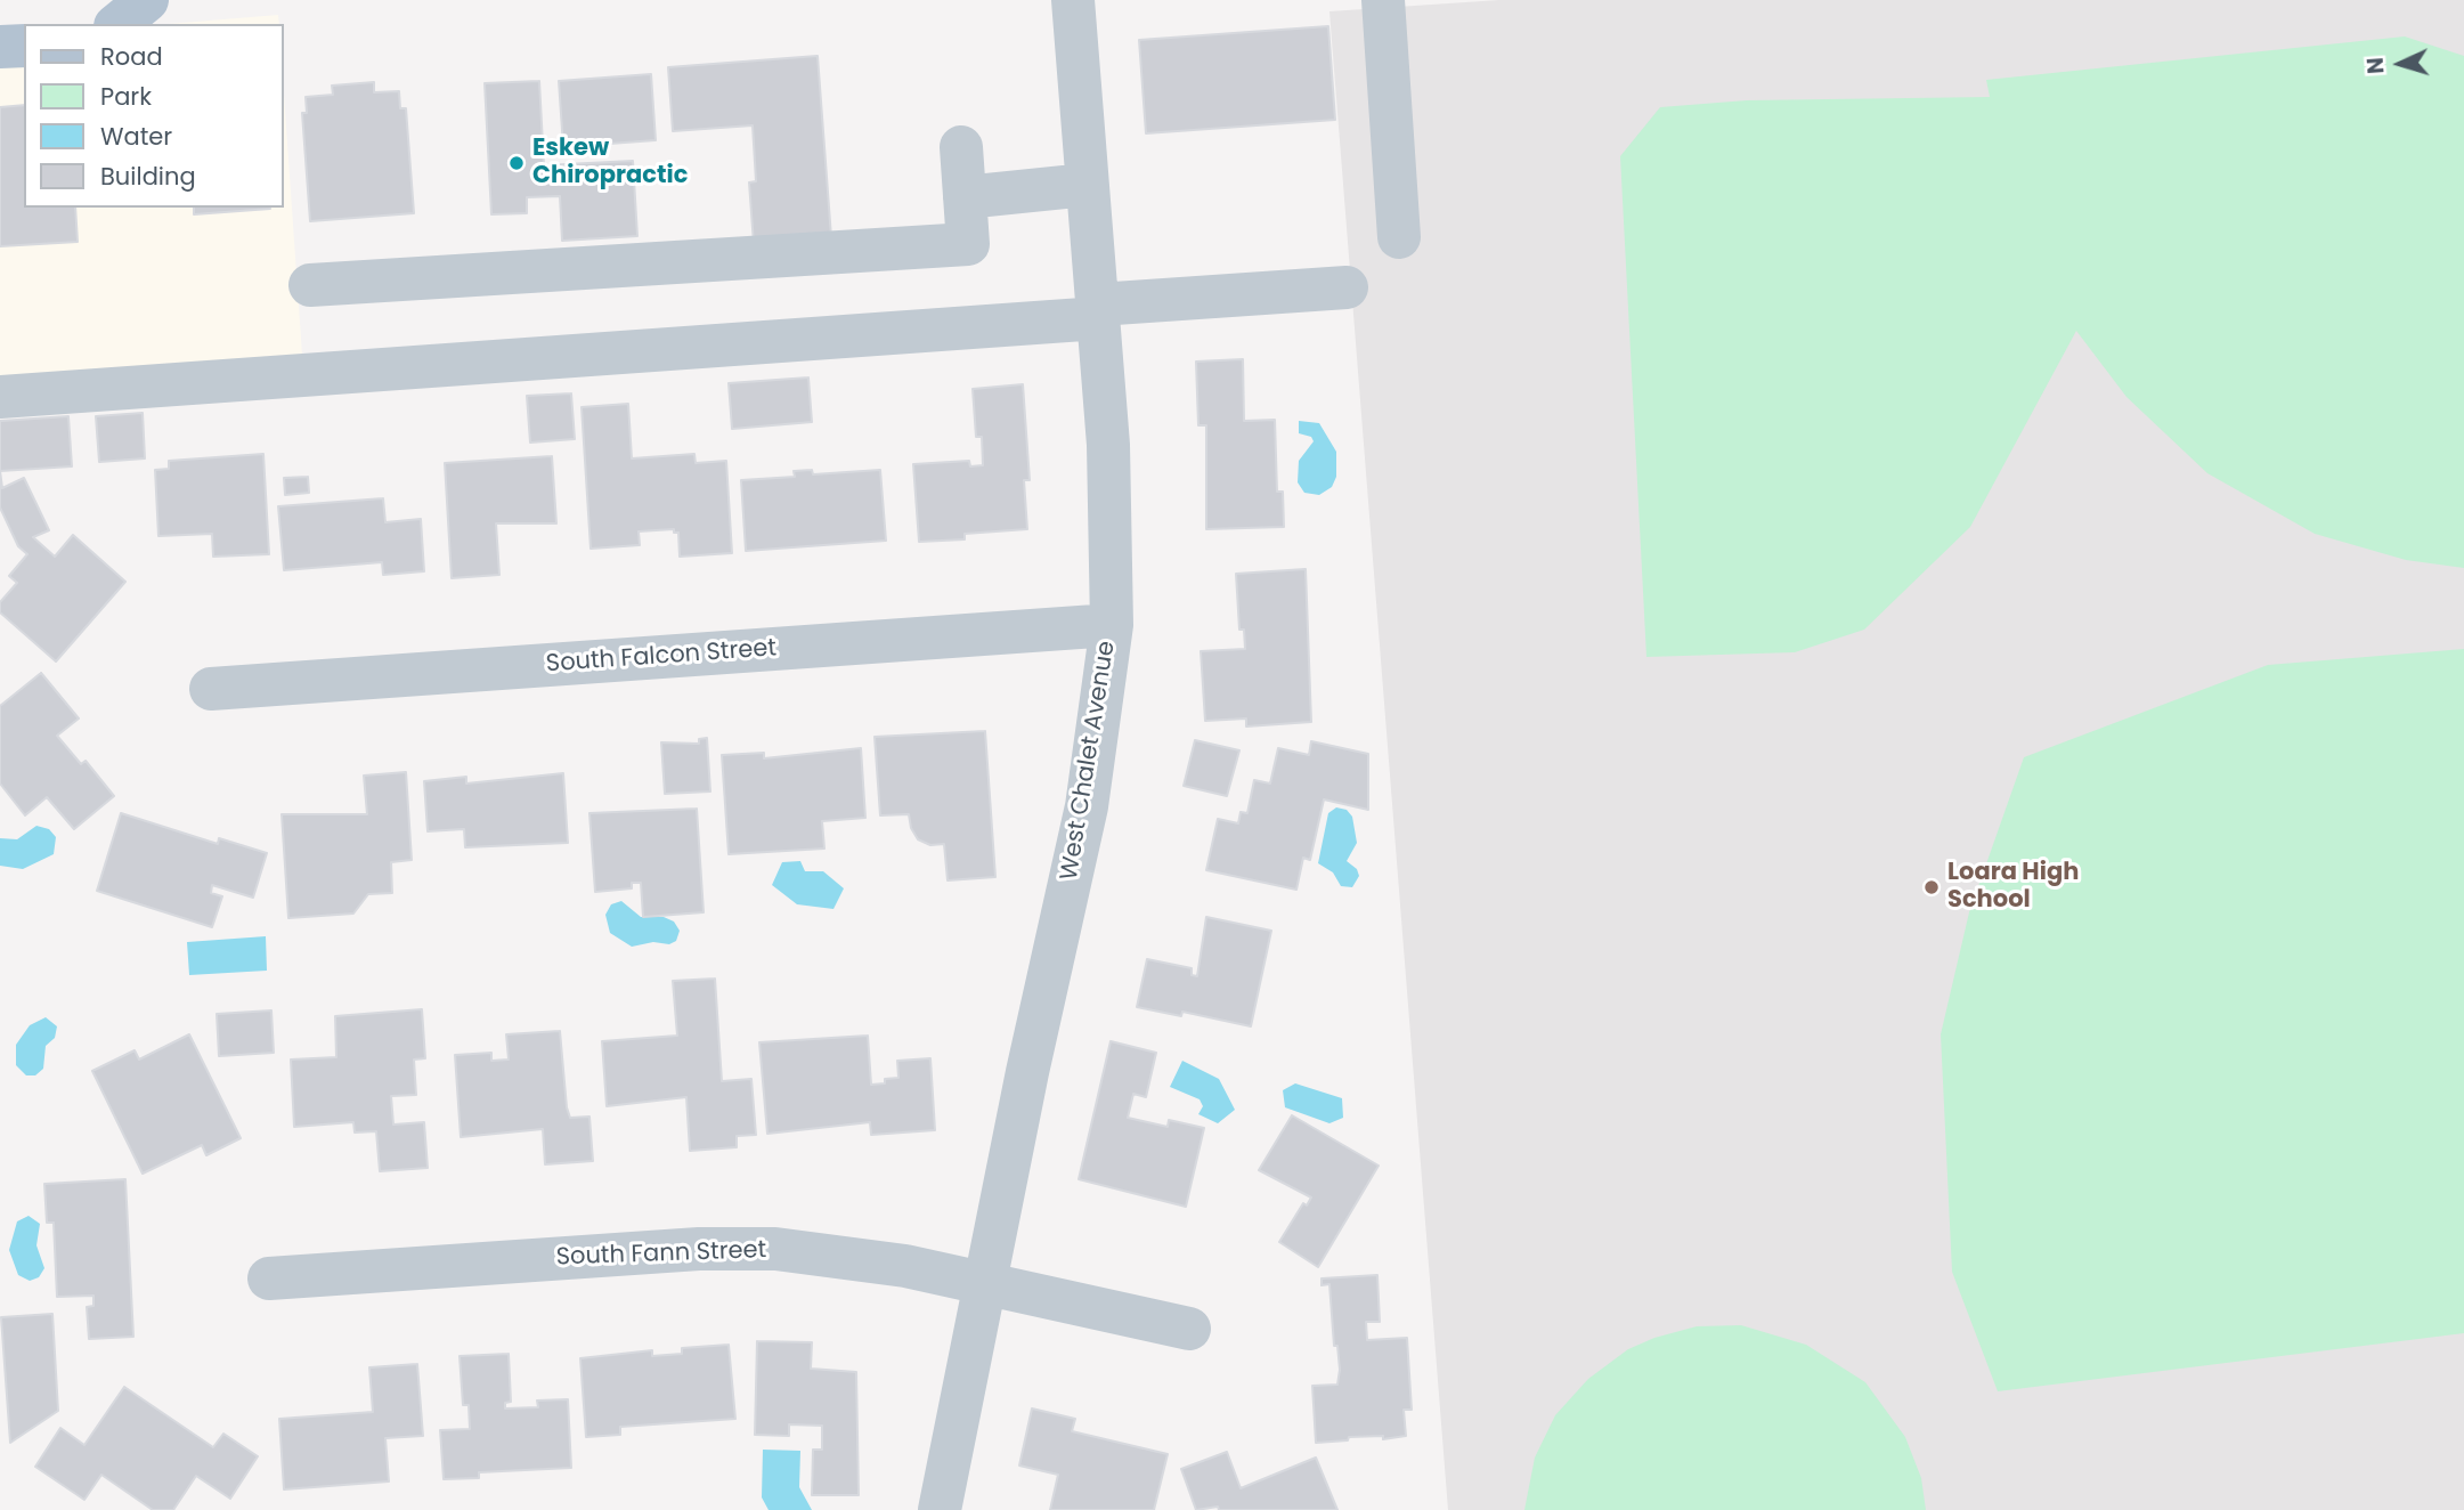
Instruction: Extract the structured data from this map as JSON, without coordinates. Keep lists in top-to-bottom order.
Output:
{
  "streets": {
    "street": ["South Falcon Street", "West Chalet Avenue", "South Fann Street"]
  },
  "crossings": [
    ["South Falcon Street", "West Chalet Avenue"],
    ["West Chalet Avenue", "South Fann Street"]
  ],
  "places": ["Eskew Chiropractic", "Loara High School"],
  "legend": [
    "Road",
    "Park",
    "Water",
    "Building"
  ],
  "north": "left"
}
